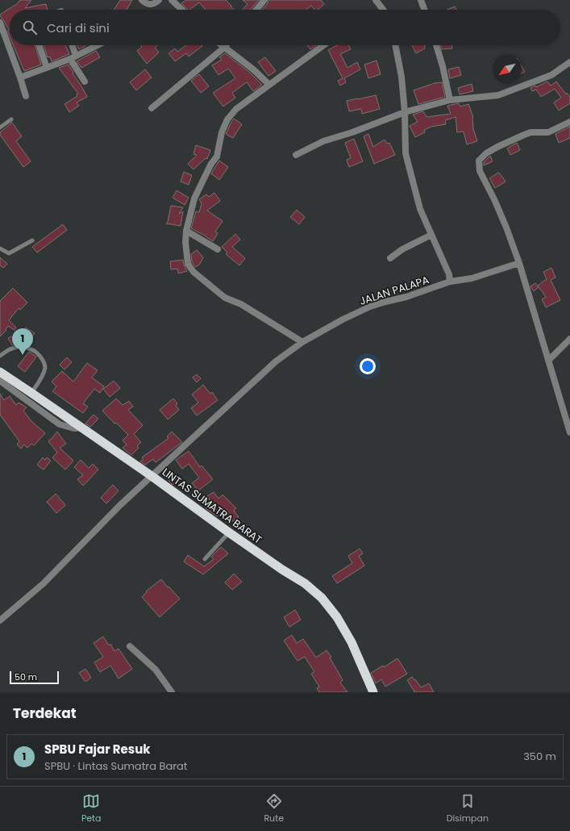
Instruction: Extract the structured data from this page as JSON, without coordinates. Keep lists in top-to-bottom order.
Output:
{
  "streets": {
    "highway": ["LINTAS SUMATRA BARAT"],
    "street": ["JALAN PALAPA"]
  },
  "crossings": [
    ["JALAN PALAPA", "LINTAS SUMATRA BARAT"]
  ],
  "scale_bar": "50 m",
  "north": "bottom left",
  "page": {
    "search": "Cari di sini",
    "pins": "1",
    "scale": "50 m",
    "heading": "Terdekat",
    "list": [
      {
        "mark": "1",
        "name": "SPBU Fajar Resuk",
        "note": "SPBU · Lintas Sumatra Barat",
        "value": "350 m"
      }
    ],
    "nav": ["Peta", "Rute", "Disimpan"]
  }
}
